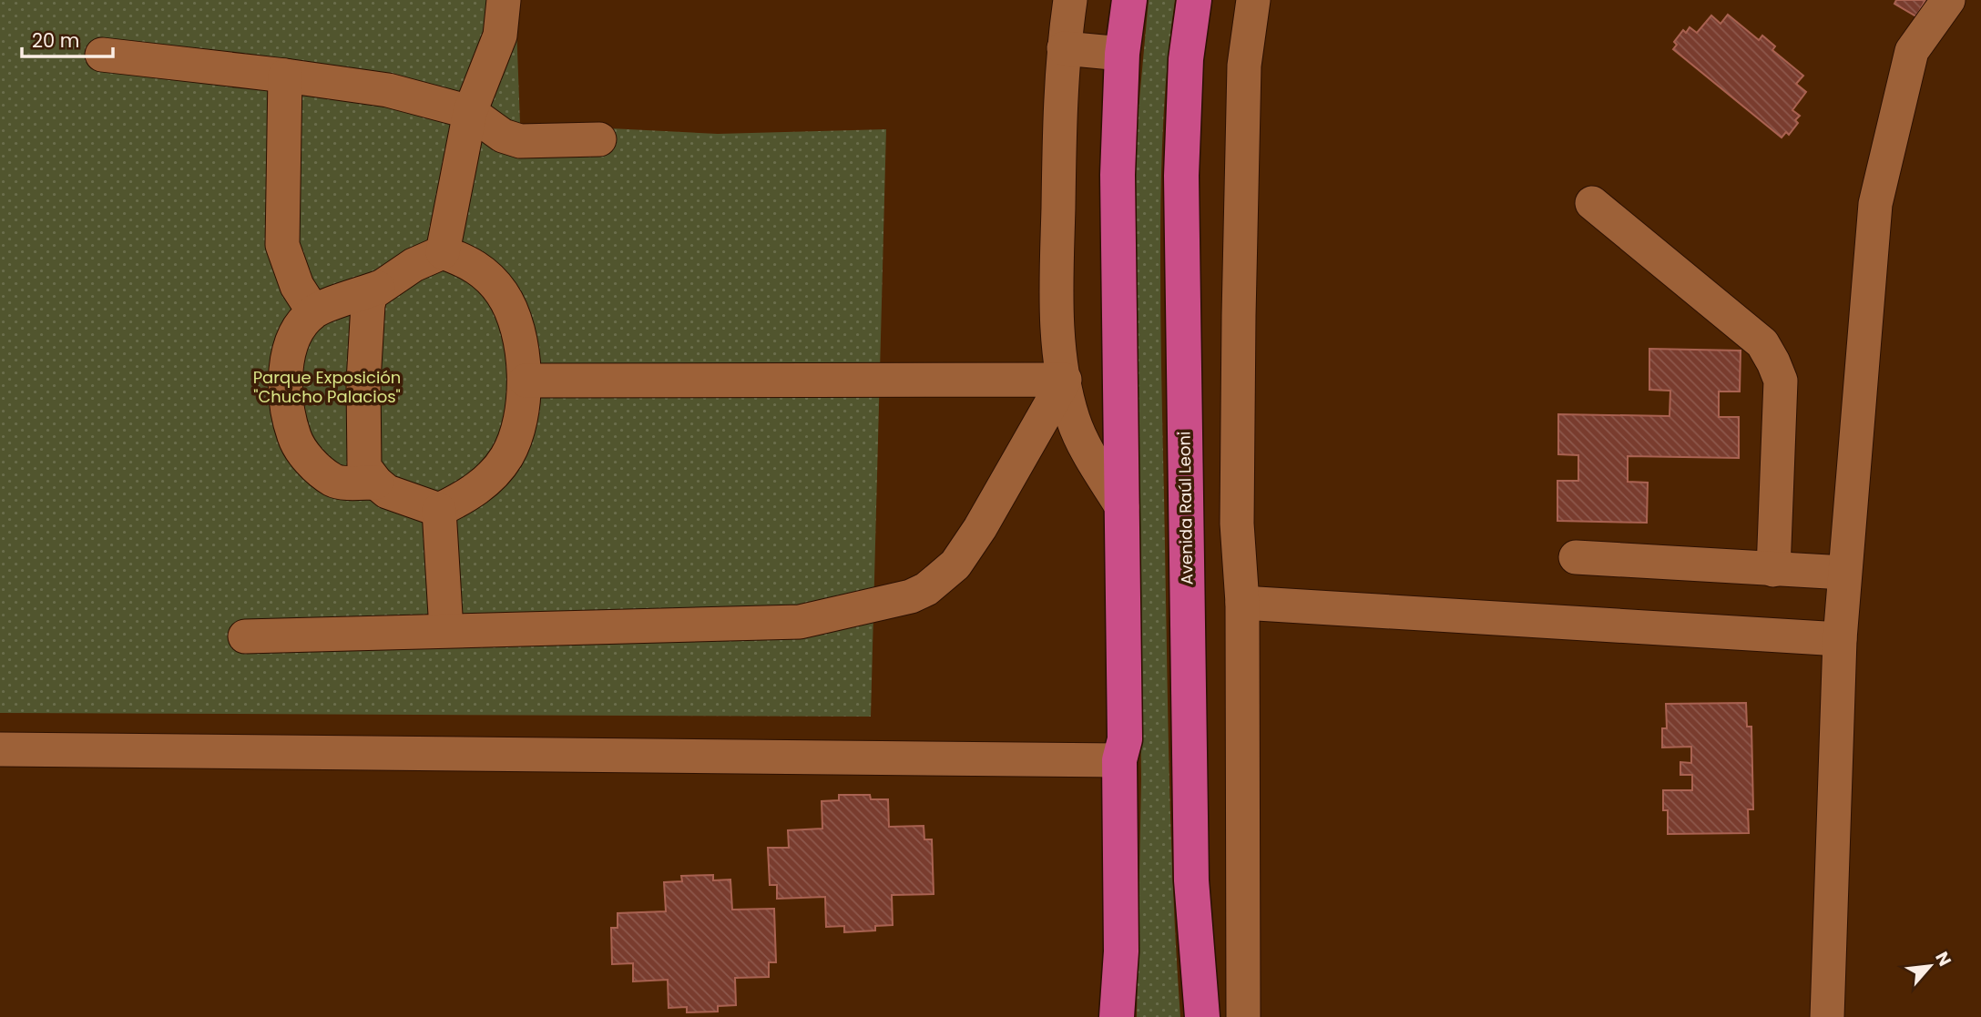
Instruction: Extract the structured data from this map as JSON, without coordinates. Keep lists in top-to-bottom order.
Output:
{
  "streets": {
    "highway": ["Avenida Raúl Leoni"]
  },
  "parks": ["Parque Exposición \"Chucho Palacios\""],
  "scale_bar": "20 m",
  "north": "top right"
}
